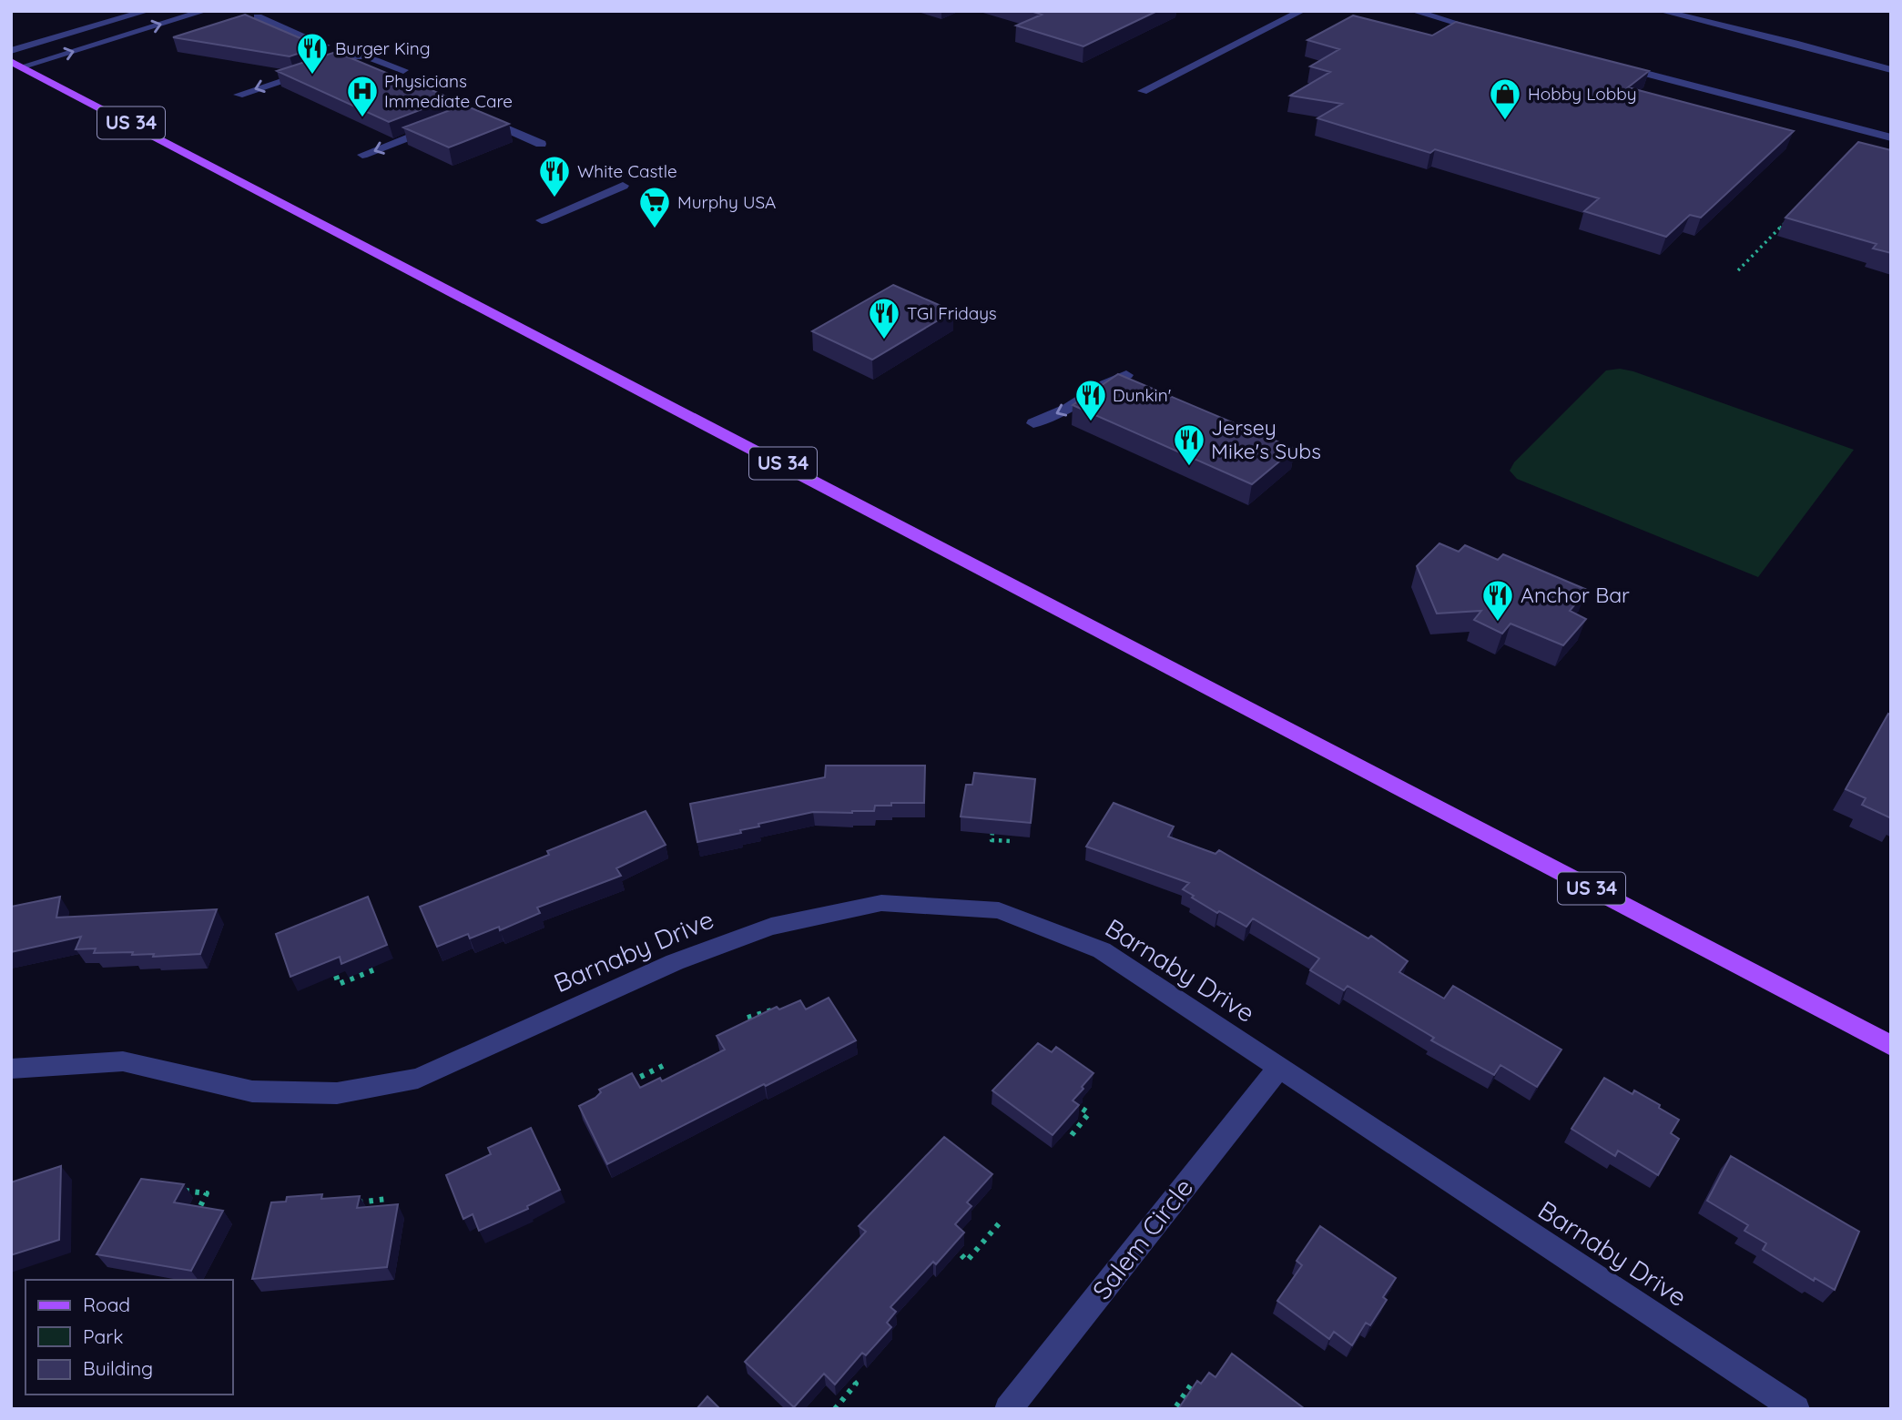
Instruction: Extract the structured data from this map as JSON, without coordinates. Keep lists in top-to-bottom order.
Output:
{
  "streets": {
    "main road": ["US 34"],
    "street": ["Barnaby Drive", "Salem Circle"]
  },
  "crossings": [
    ["Barnaby Drive", "Salem Circle"]
  ],
  "places": {
    "restaurant": [
      "Burger King",
      "White Castle",
      "TGI Fridays",
      "Dunkin'",
      "Jersey Mike's Subs",
      "Anchor Bar"
    ],
    "hospital": ["Physicians Immediate Care"],
    "shop": ["Hobby Lobby"],
    "supermarket": ["Murphy USA"]
  },
  "legend": ["Road", "Park", "Building"]
}
